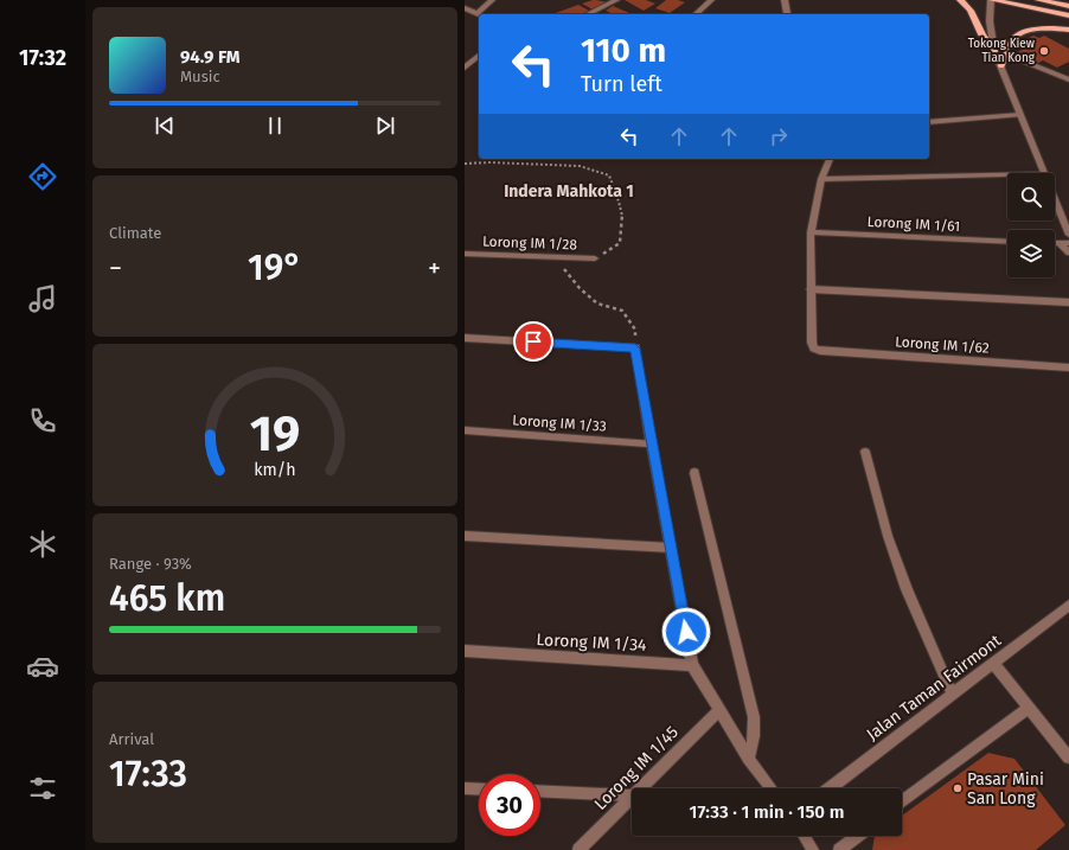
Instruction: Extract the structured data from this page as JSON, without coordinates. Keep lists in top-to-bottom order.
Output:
{
  "streets": {
    "street": [
      "Lorong IM 1/61",
      "Lorong IM 1/28",
      "Lorong IM 1/62",
      "Lorong IM 1/33",
      "Lorong IM 1/34",
      "Jalan Taman Fairmont",
      "Lorong IM 1/45"
    ]
  },
  "districts": ["Indera Mahkota 1"],
  "places": ["Tokong Kiew Tian Kong", "Pasar Mini San Long"],
  "page": {
    "tabs": "17:32",
    "turn": ["110 m", "Turn left"],
    "song": ["94.9 FM", "Music"],
    "tile": [
      "Climate",
      ["Range · 93%", "465 km"],
      ["Arrival", "17:33"]
    ],
    "heat": ["−", "19°", "+"],
    "limit": "30",
    "trip": "17:33 · 1 min · 150 m",
    "gauge": ["19", "km/h"]
  }
}
